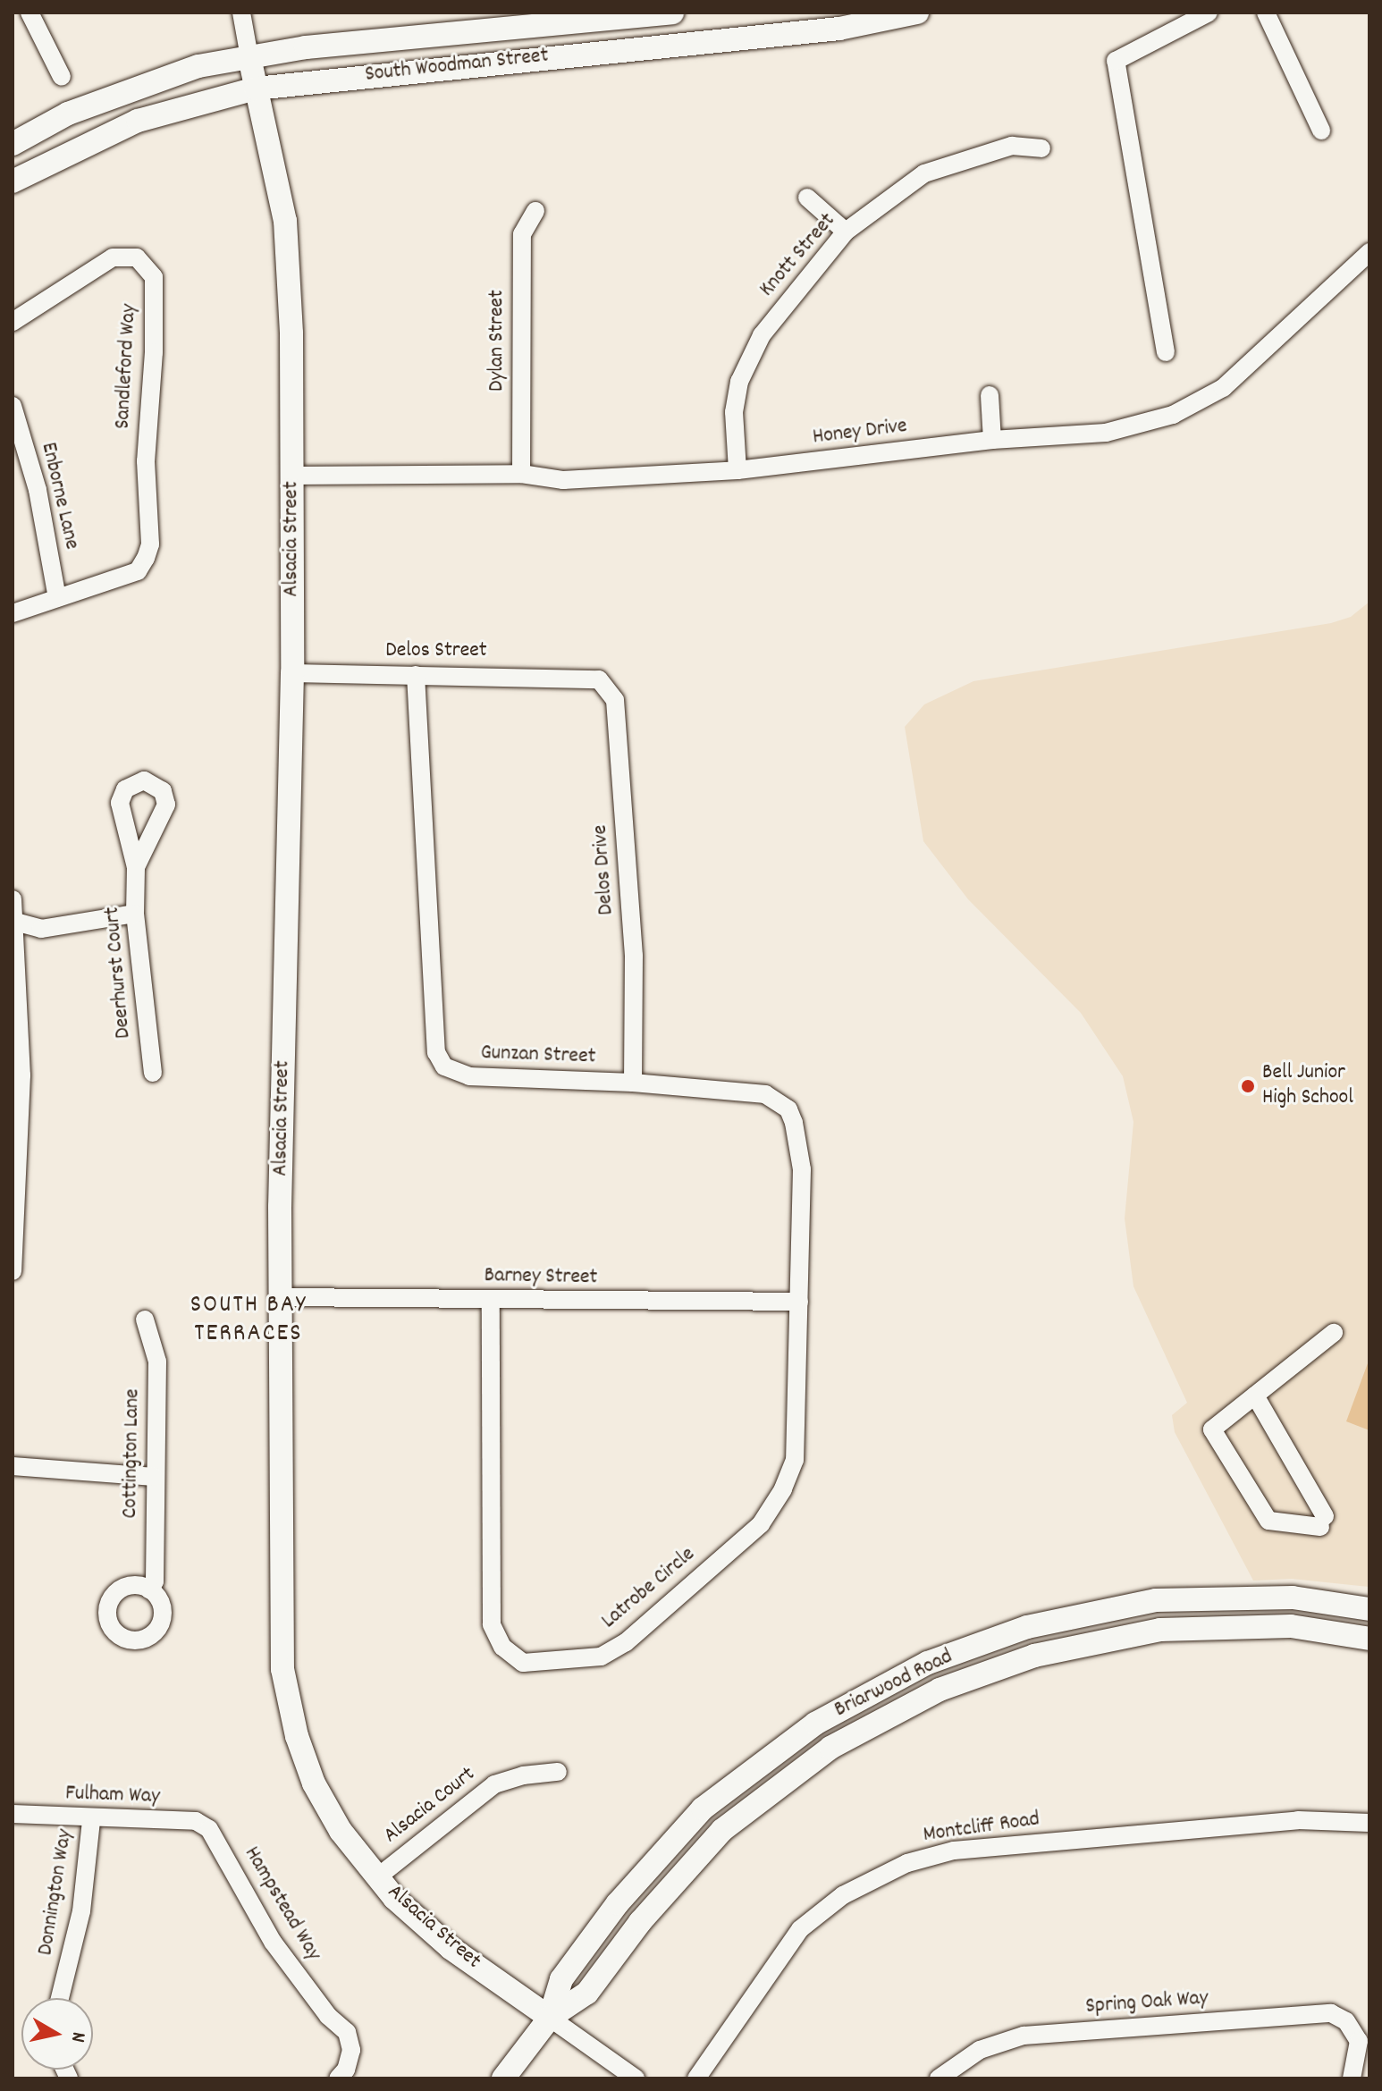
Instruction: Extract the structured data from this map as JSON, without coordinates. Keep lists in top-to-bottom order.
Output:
{
  "streets": {
    "main road": ["South Woodman Street", "Alsacia Street", "Briarwood Road"],
    "street": [
      "Knott Street",
      "Dylan Street",
      "Sandleford Way",
      "Honey Drive",
      "Enborne Lane",
      "Delos Street",
      "Delos Drive",
      "Deerhurst Court",
      "Gunzan Street",
      "Barney Street",
      "Cottington Lane",
      "Latrobe Circle",
      "Fulham Way",
      "Alsacia Court",
      "Montcliff Road",
      "Donnington Way",
      "Hampstead Way",
      "Spring Oak Way"
    ]
  },
  "crossings": [
    ["South Woodman Street", "Alsacia Street"],
    ["Knott Street", "Honey Drive"],
    ["Dylan Street", "Honey Drive"],
    ["Sandleford Way", "Enborne Lane"],
    ["Honey Drive", "Alsacia Street"],
    ["Alsacia Street", "Delos Street"],
    ["Alsacia Street", "Barney Street"],
    ["Alsacia Street", "Briarwood Road"],
    ["Alsacia Street", "Alsacia Court"],
    ["Delos Street", "Delos Drive"],
    ["Delos Street", "Gunzan Street"],
    ["Delos Drive", "Gunzan Street"],
    ["Gunzan Street", "Latrobe Circle"],
    ["Barney Street", "Latrobe Circle"],
    ["Fulham Way", "Donnington Way"],
    ["Fulham Way", "Hampstead Way"]
  ],
  "districts": ["SOUTH BAY TERRACES"],
  "places": ["Bell Junior High School"],
  "north": "right"
}
